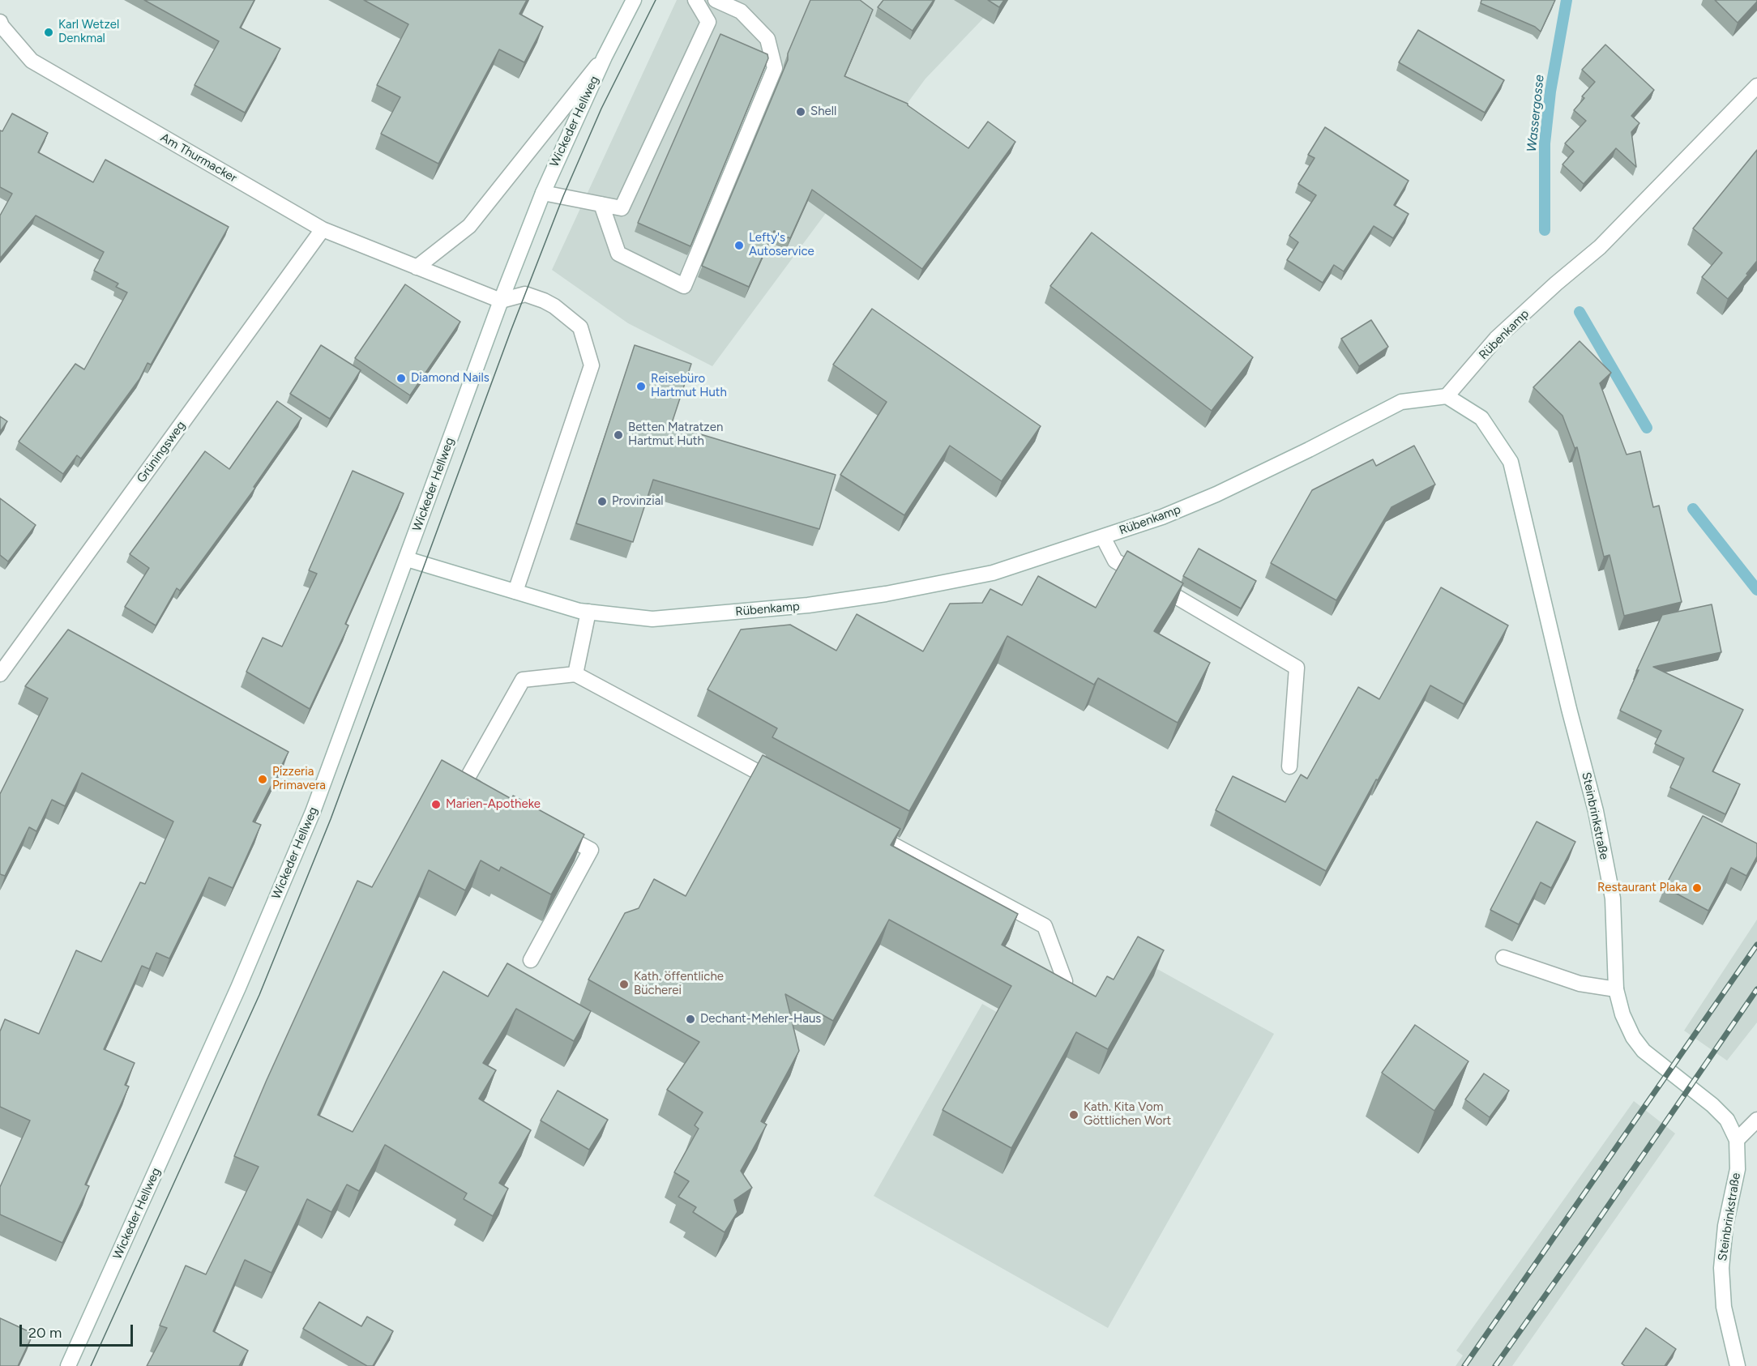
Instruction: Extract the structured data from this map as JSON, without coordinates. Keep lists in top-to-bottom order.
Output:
{
  "streets": {
    "street": [
      "Wickeder Hellweg",
      "Am Thurmacker",
      "Rübenkamp",
      "Grüningsweg",
      "Steinbrinkstraße"
    ]
  },
  "crossings": [
    ["Wickeder Hellweg", "Am Thurmacker"],
    ["Wickeder Hellweg", "Rübenkamp"],
    ["Am Thurmacker", "Grüningsweg"],
    ["Rübenkamp", "Steinbrinkstraße"]
  ],
  "water": ["Wassergosse"],
  "places": [
    "Karl Wetzel Denkmal",
    "Shell",
    "Lefty's Autoservice",
    "Diamond Nails",
    "Reisebüro Hartmut Huth",
    "Betten Matratzen Hartmut Huth",
    "Provinzial",
    "Pizzeria Primavera",
    "Marien-Apotheke",
    "Restaurant Plaka",
    "Kath. öffentliche Bücherei",
    "Dechant-Mehler-Haus",
    "Kath. Kita Vom Göttlichen Wort"
  ],
  "scale_bar": "20 m"
}
